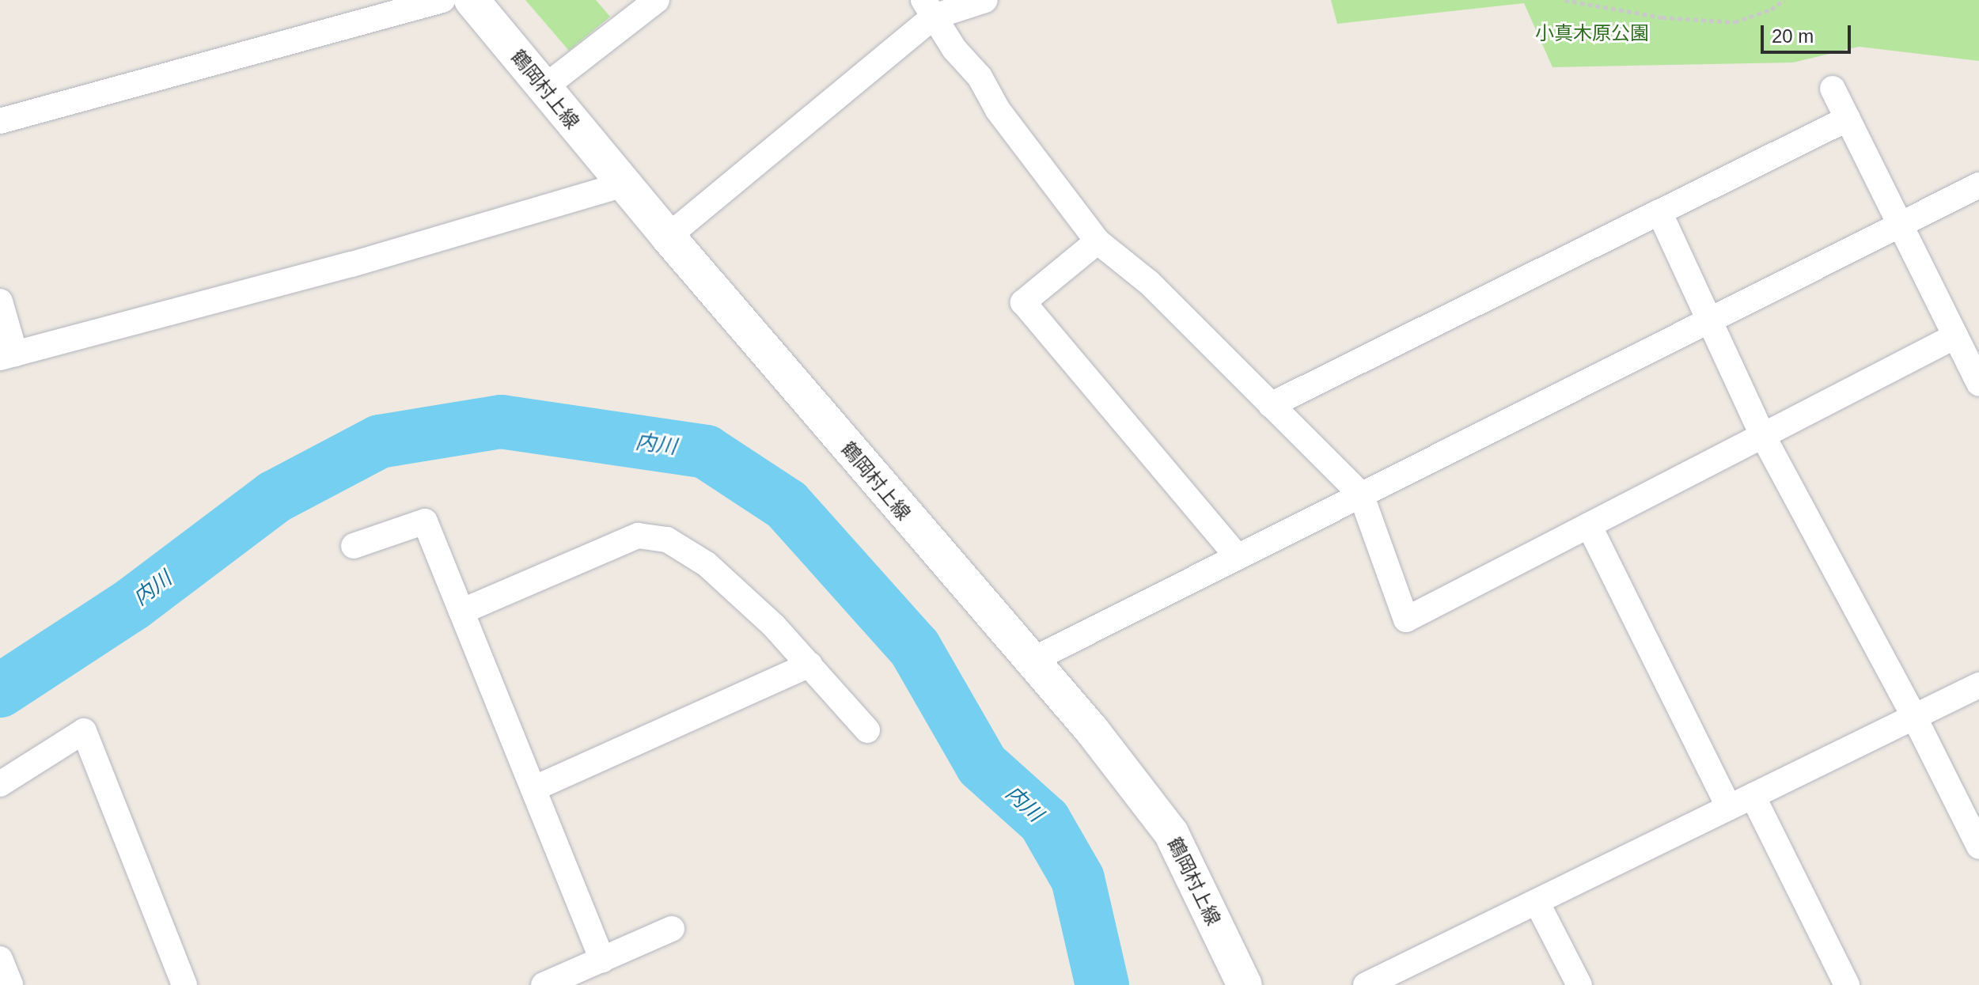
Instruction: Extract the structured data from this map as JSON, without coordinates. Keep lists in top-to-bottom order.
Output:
{
  "streets": {
    "main road": ["鶴岡村上線"]
  },
  "water": ["内川"],
  "parks": ["小真木原公園"],
  "scale_bar": "20 m"
}
